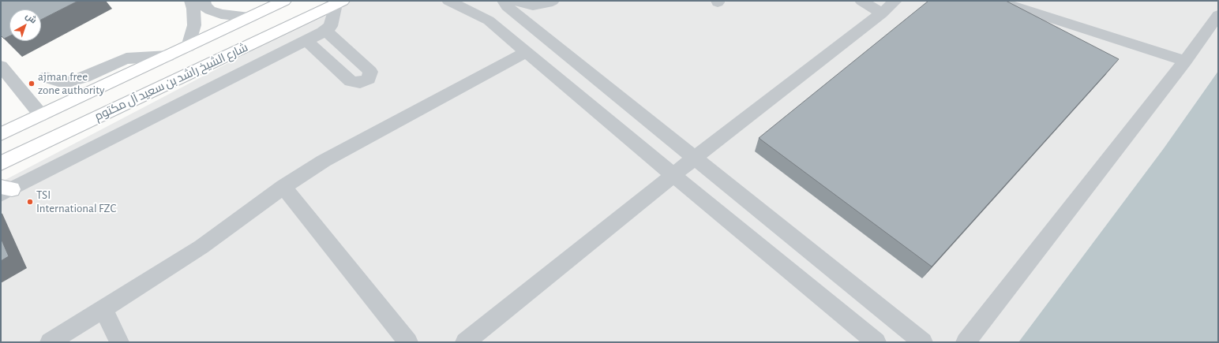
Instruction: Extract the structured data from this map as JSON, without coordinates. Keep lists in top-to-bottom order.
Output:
{
  "streets": {
    "main road": ["شارع الشيخ راشد بن سعيد آل مكتوم"]
  },
  "places": ["ajman free zone authority", "TSI International FZC"],
  "north": "top right"
}
